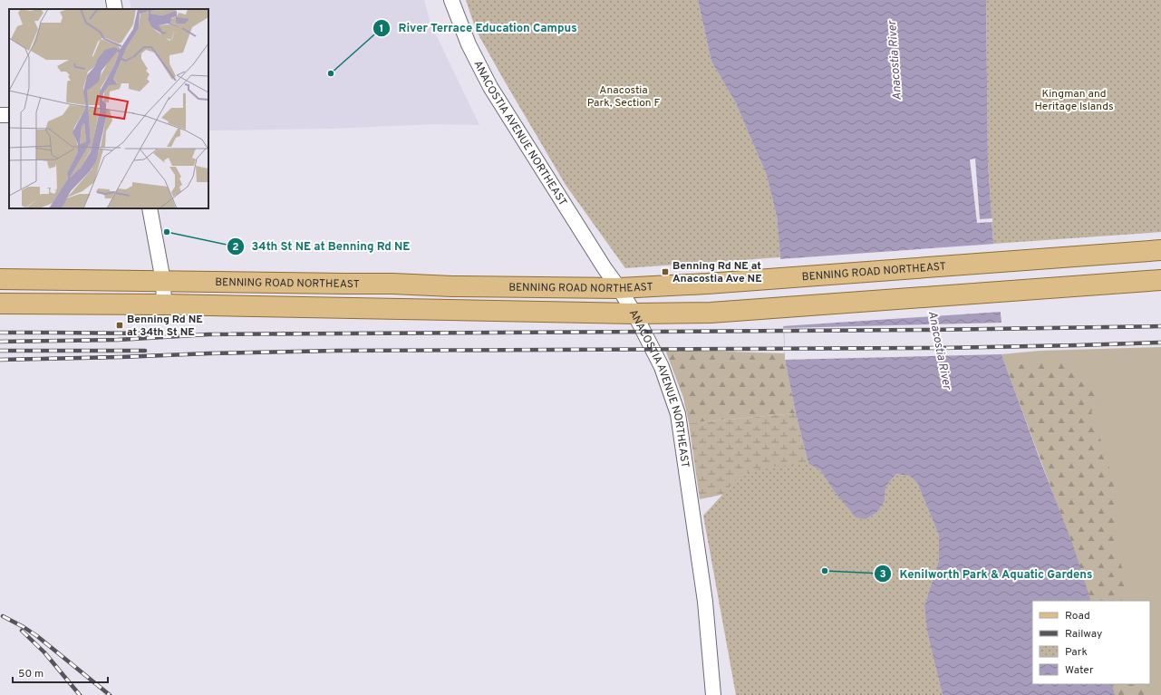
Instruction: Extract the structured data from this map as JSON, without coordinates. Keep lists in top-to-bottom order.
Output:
{
  "streets": {
    "main road": ["BENNING ROAD NORTHEAST"],
    "street": ["ANACOSTIA AVENUE NORTHEAST"]
  },
  "crossings": [
    ["ANACOSTIA AVENUE NORTHEAST", "BENNING ROAD NORTHEAST"]
  ],
  "water": ["Anacostia River"],
  "parks": ["Anacostia Park, Section F", "Kingman and Heritage Islands"],
  "places": {
    "other": ["River Terrace Education Campus", "34th St NE at Benning Rd NE", "Kenilworth Park & Aquatic Gardens"],
    "transit": ["Benning Rd NE at Anacostia Ave NE", "Benning Rd NE at 34th St NE"]
  },
  "legend": [
    "Road",
    "Railway",
    "Park",
    "Water"
  ],
  "scale_bar": "50 m"
}
